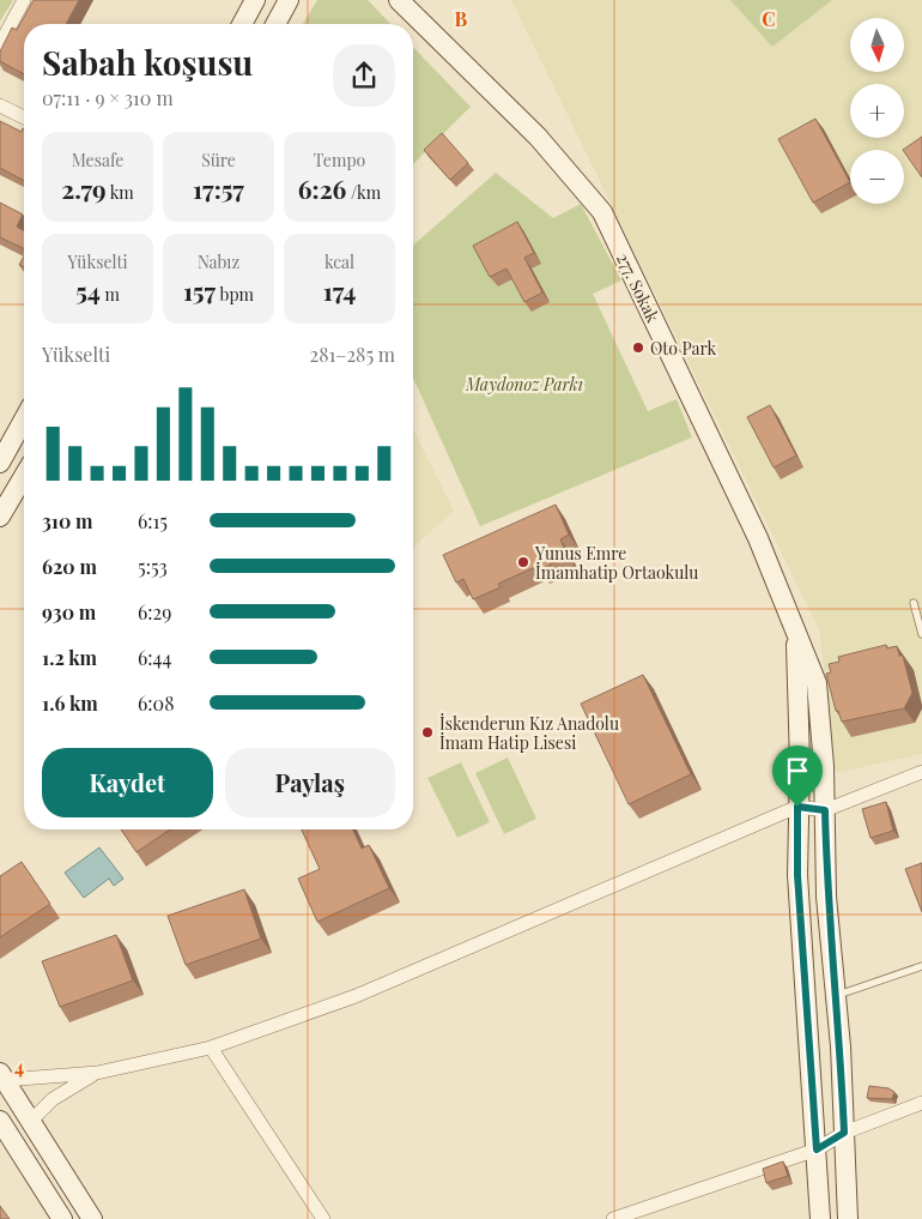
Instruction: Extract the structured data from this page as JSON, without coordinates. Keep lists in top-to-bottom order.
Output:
{
  "streets": {
    "street": ["277. Sokak"]
  },
  "parks": ["Maydonoz Parkı"],
  "places": ["Oto Park", "Yunus Emre İmamhatip Ortaokulu", "İskenderun Kız Anadolu İmam Hatip Lisesi"],
  "north": "bottom",
  "page": {
    "map_buttons": ["+", "−"],
    "heading": ["Sabah koşusu", "07:11 · 9 × 310 m"],
    "stats": [
      ["Mesafe", "2.79 km"],
      ["Süre", "17:57"],
      ["Tempo", "6:26 /km"],
      ["Yükselti", "54 m"],
      ["Nabız", "157 bpm"],
      ["kcal", "174"]
    ],
    "chart": ["Yükselti", "281–285 m"],
    "list": [
      {
        "name": "310 m",
        "note": "6:15"
      },
      {
        "name": "620 m",
        "note": "5:53"
      },
      {
        "name": "930 m",
        "note": "6:29"
      },
      {
        "name": "1.2 km",
        "note": "6:44"
      },
      {
        "name": "1.6 km",
        "note": "6:08"
      }
    ],
    "buttons": ["Kaydet", "Paylaş"]
  },
  "grid": {
    "columns": ["B", "C"],
    "rows": ["4"]
  }
}
